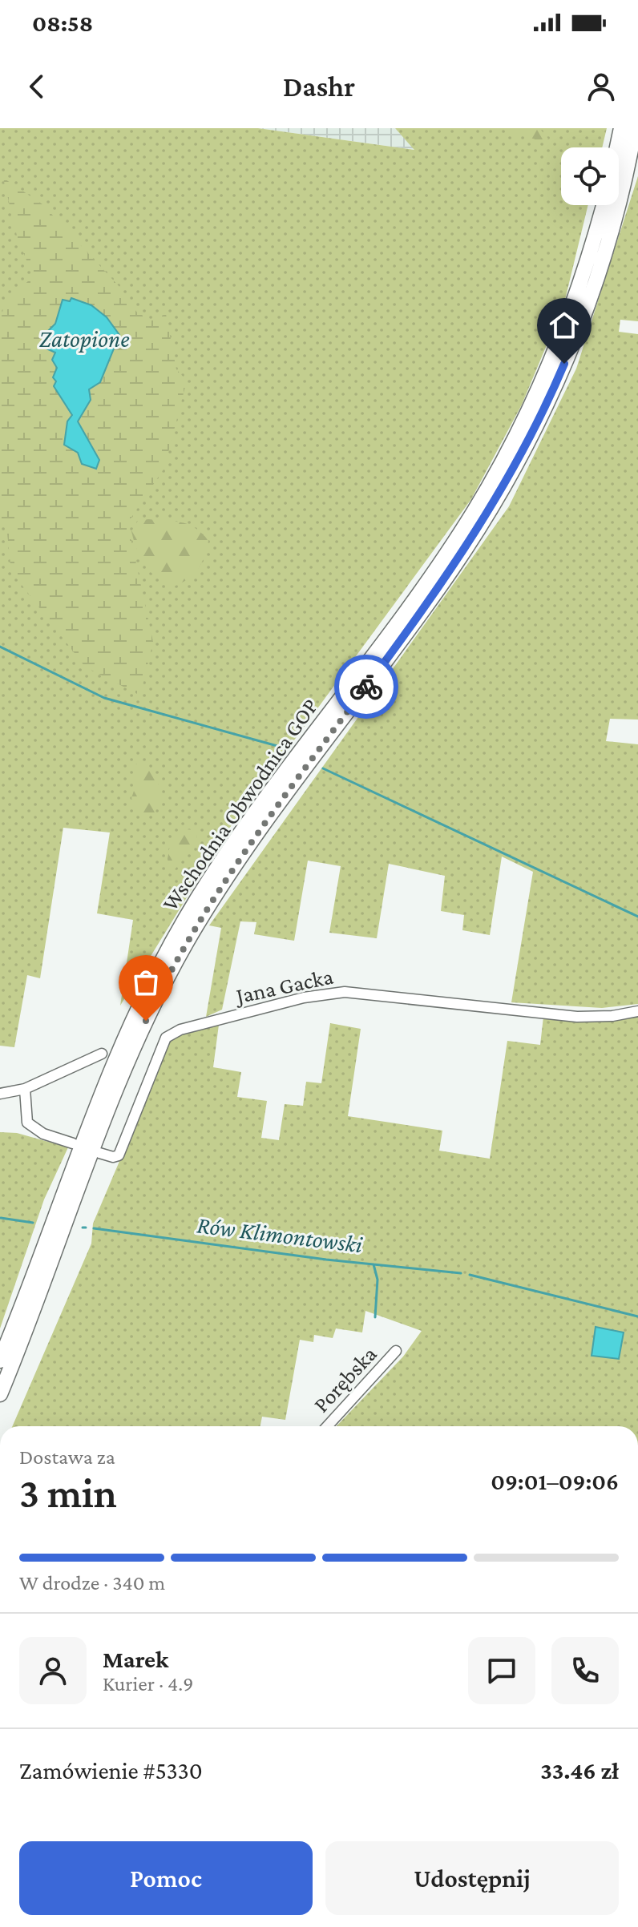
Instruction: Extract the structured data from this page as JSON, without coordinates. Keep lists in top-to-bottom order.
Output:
{
  "streets": {
    "highway": ["Wschodnia Obwodnica GOP"],
    "street": ["Jana Gacka", "Porębska"]
  },
  "water": ["Zatopione", "Rów Klimontowski"],
  "page": {
    "status": "08:58",
    "header": "Dashr",
    "heading": ["3 min", "Dostawa za", "09:01–09:06"],
    "panel": [
      "Marek",
      "Kurier · 4.9",
      "Zamówienie #5330",
      "33.46 zł"
    ],
    "bar": "W drodze · 340 m",
    "buttons": ["Pomoc", "Udostępnij"]
  }
}
